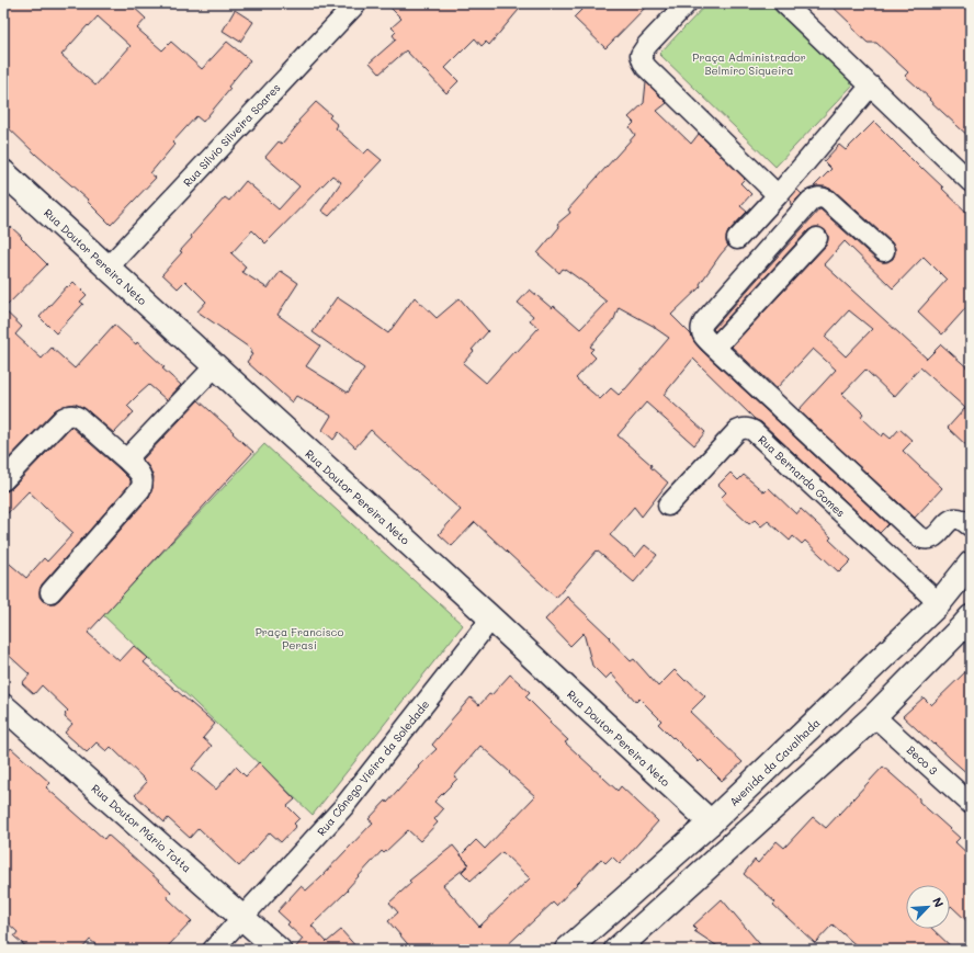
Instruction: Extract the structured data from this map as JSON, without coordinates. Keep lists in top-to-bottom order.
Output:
{
  "streets": {
    "street": [
      "Rua Silvio Silveira Soares",
      "Rua Doutor Pereira Neto",
      "Rua Bernardo Gomes",
      "Beco 3",
      "Avenida da Cavalhada",
      "Rua Cônego Vieira da Soledade",
      "Rua Doutor Mário Totta"
    ]
  },
  "crossings": [
    ["Rua Silvio Silveira Soares", "Rua Doutor Pereira Neto"],
    ["Rua Doutor Pereira Neto", "Avenida da Cavalhada"],
    ["Rua Doutor Pereira Neto", "Rua Cônego Vieira da Soledade"],
    ["Rua Bernardo Gomes", "Avenida da Cavalhada"],
    ["Rua Cônego Vieira da Soledade", "Rua Doutor Mário Totta"]
  ],
  "parks": ["Praça Administrador Belmiro Siqueira", "Praça Francisco Perasi"],
  "north": "top right"
}
